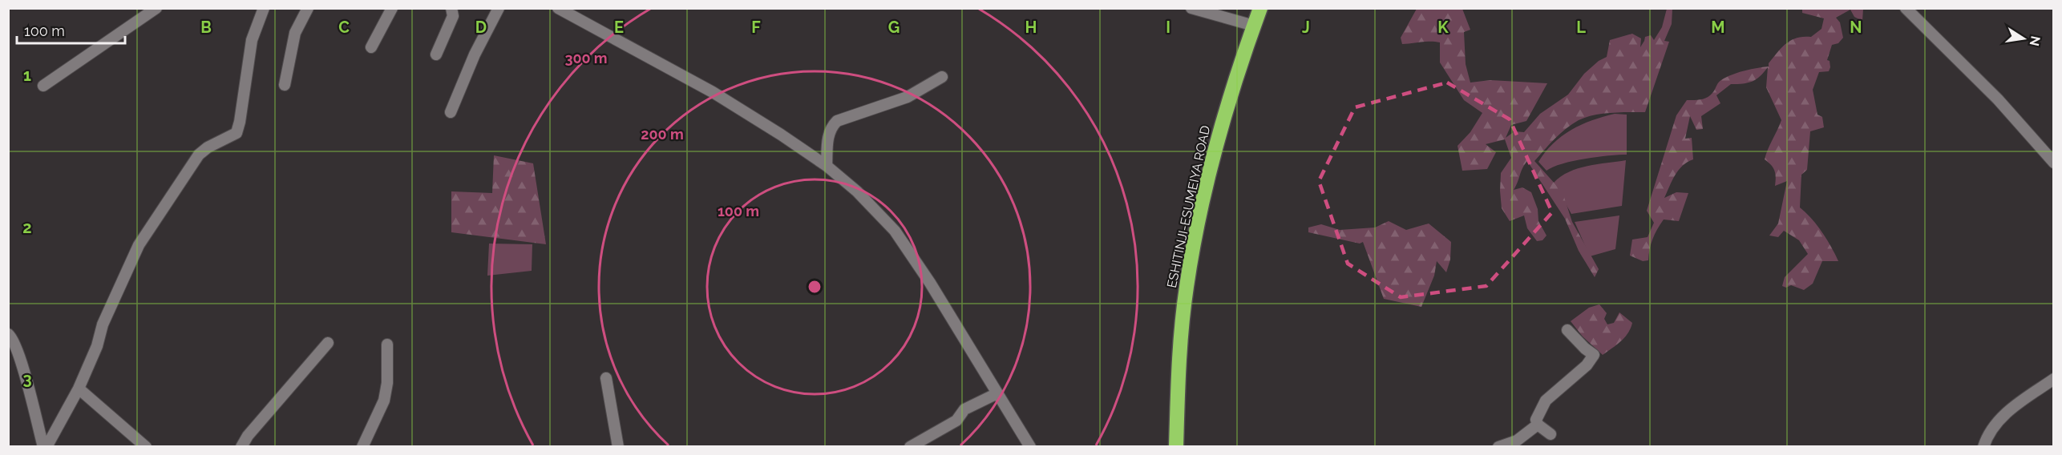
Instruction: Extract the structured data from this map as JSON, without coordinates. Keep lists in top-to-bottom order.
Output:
{
  "streets": {
    "highway": ["ESHITINJI-ESUMEIYA ROAD"]
  },
  "scale_bar": "100 m",
  "north": "right",
  "grid": {
    "columns": [
      "B",
      "C",
      "D",
      "E",
      "F",
      "G",
      "H",
      "I",
      "J",
      "K",
      "L",
      "M",
      "N"
    ],
    "rows": ["1", "2", "3"]
  },
  "rings": ["300 m", "200 m", "100 m"]
}
